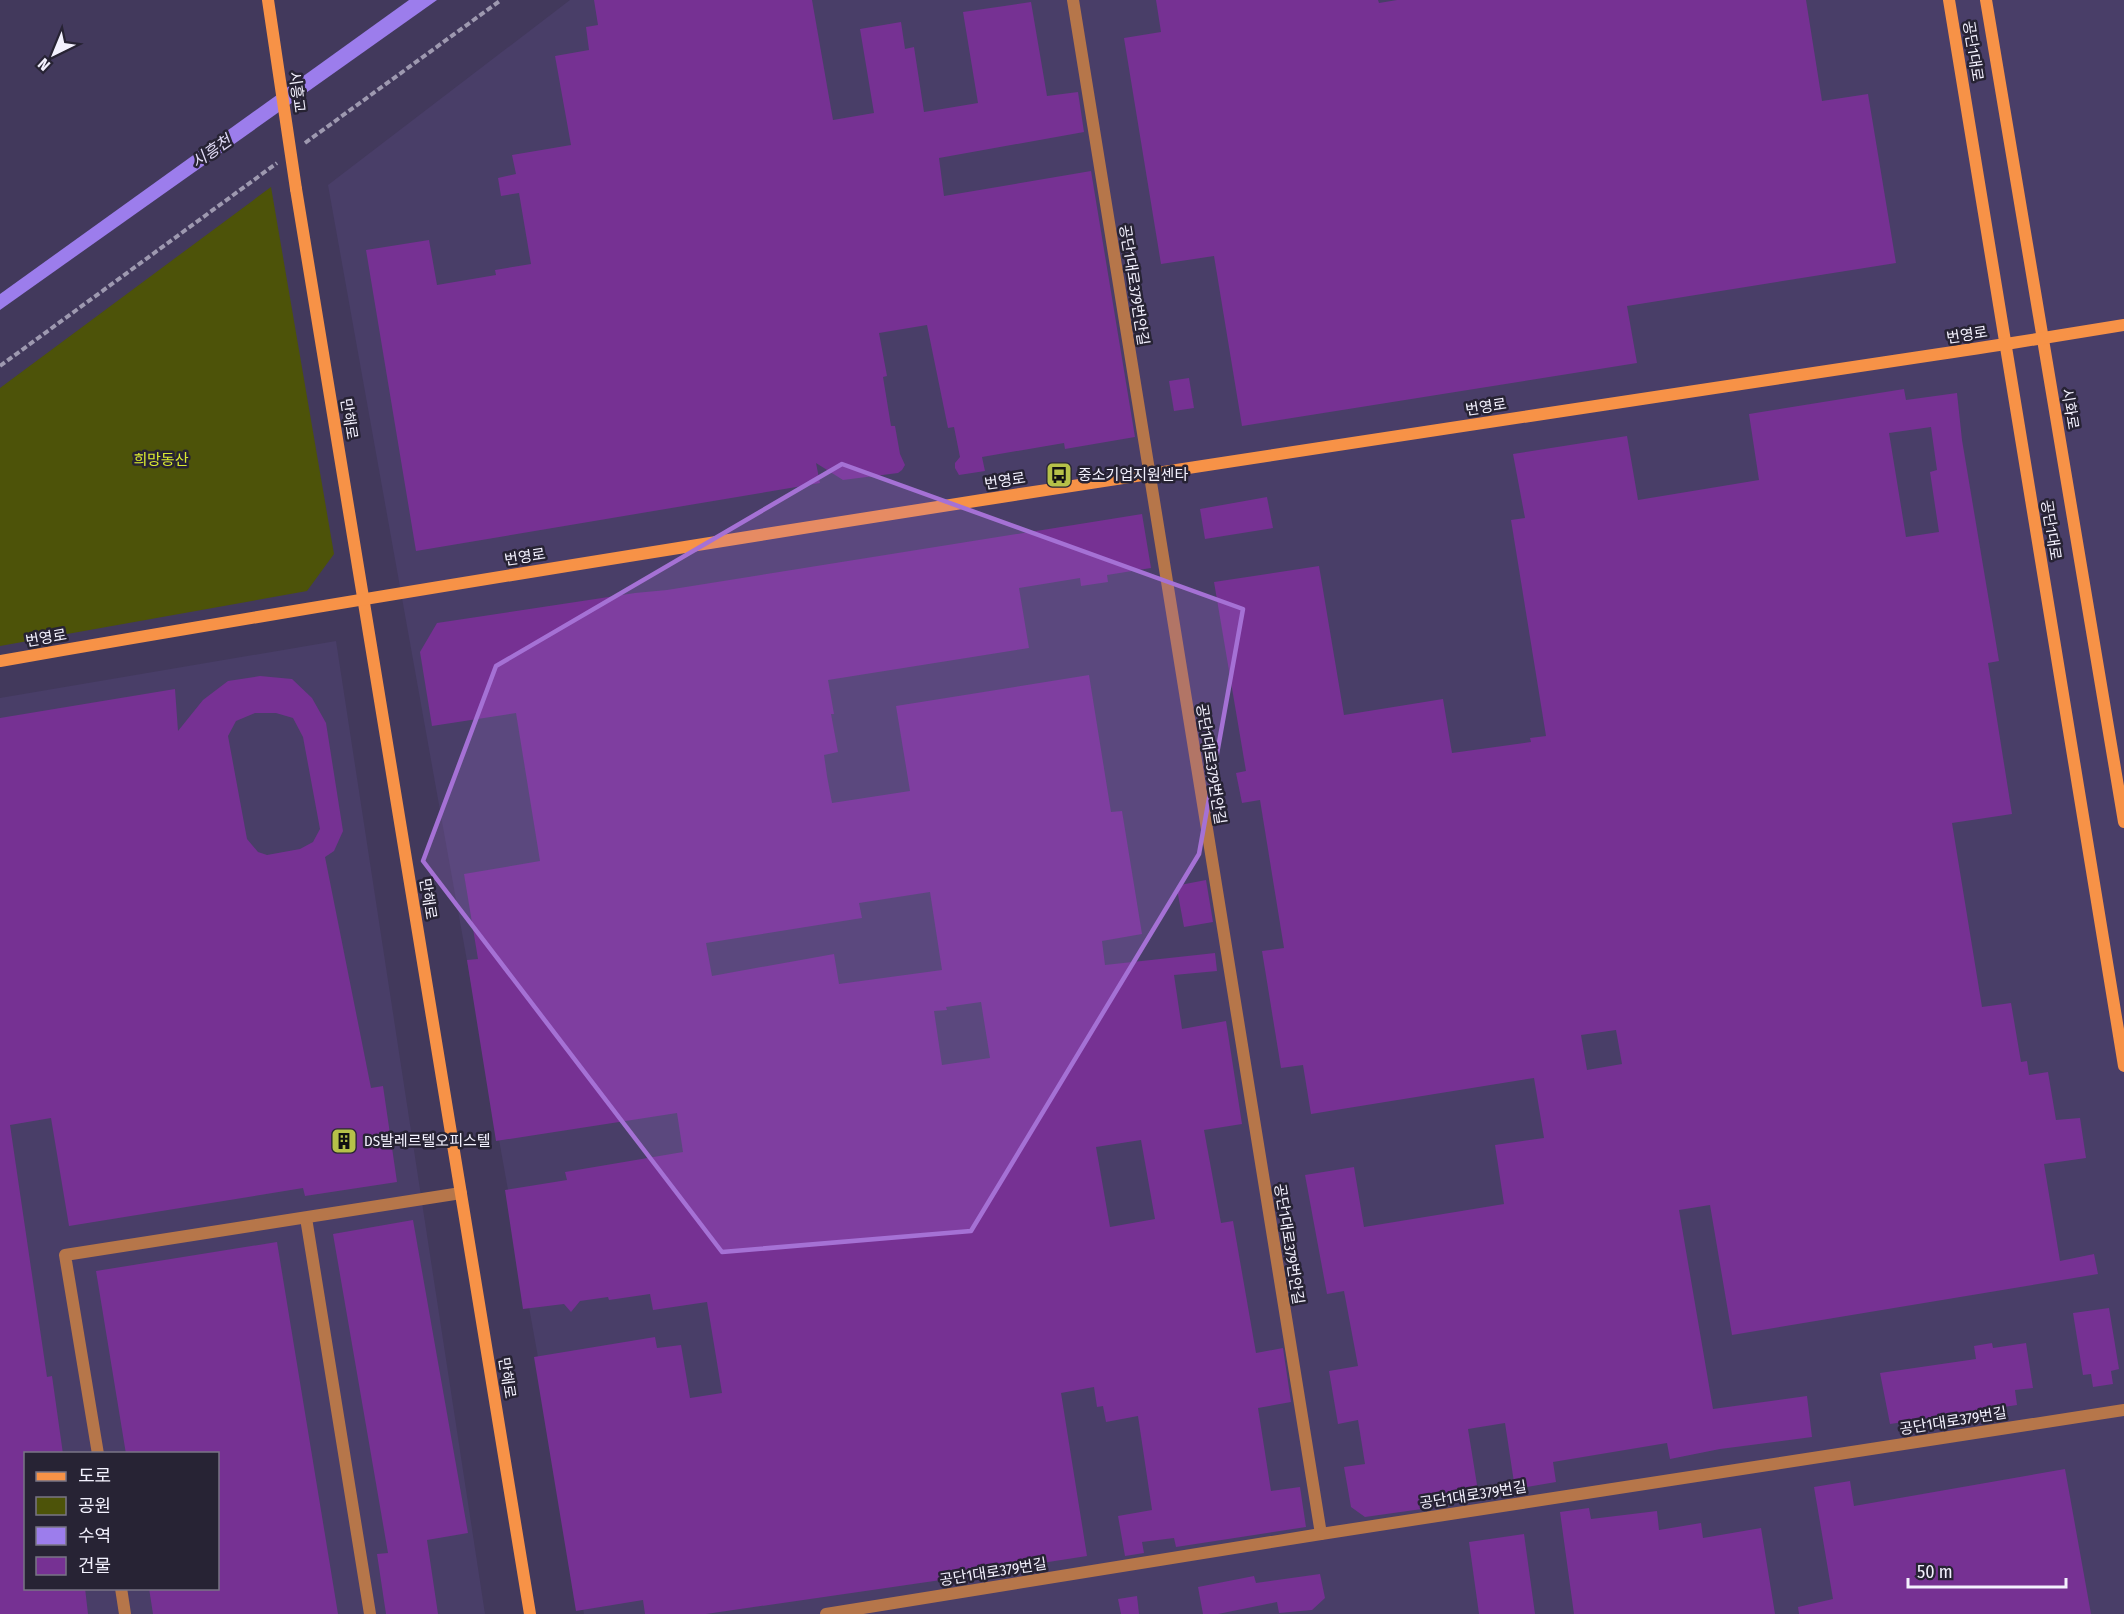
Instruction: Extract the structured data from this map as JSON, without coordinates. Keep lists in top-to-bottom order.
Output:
{
  "streets": {
    "street": [
      "공단1대로",
      "시흥교",
      "공단1대로379번안길",
      "번영로",
      "시화로",
      "만해로",
      "공단1대로379번길"
    ]
  },
  "crossings": [
    ["공단1대로", "번영로"],
    ["시흥교", "만해로"],
    ["공단1대로379번안길", "번영로"],
    ["공단1대로379번안길", "공단1대로379번길"],
    ["번영로", "시화로"],
    ["번영로", "만해로"]
  ],
  "water": ["시흥천"],
  "parks": ["희망동산"],
  "places": {
    "bus stop": ["중소기업지원센타"],
    "building": ["DS발레르텔오피스텔"]
  },
  "legend": [
    "도로",
    "공원",
    "수역",
    "건물"
  ],
  "scale_bar": "50 m",
  "north": "bottom left"
}
